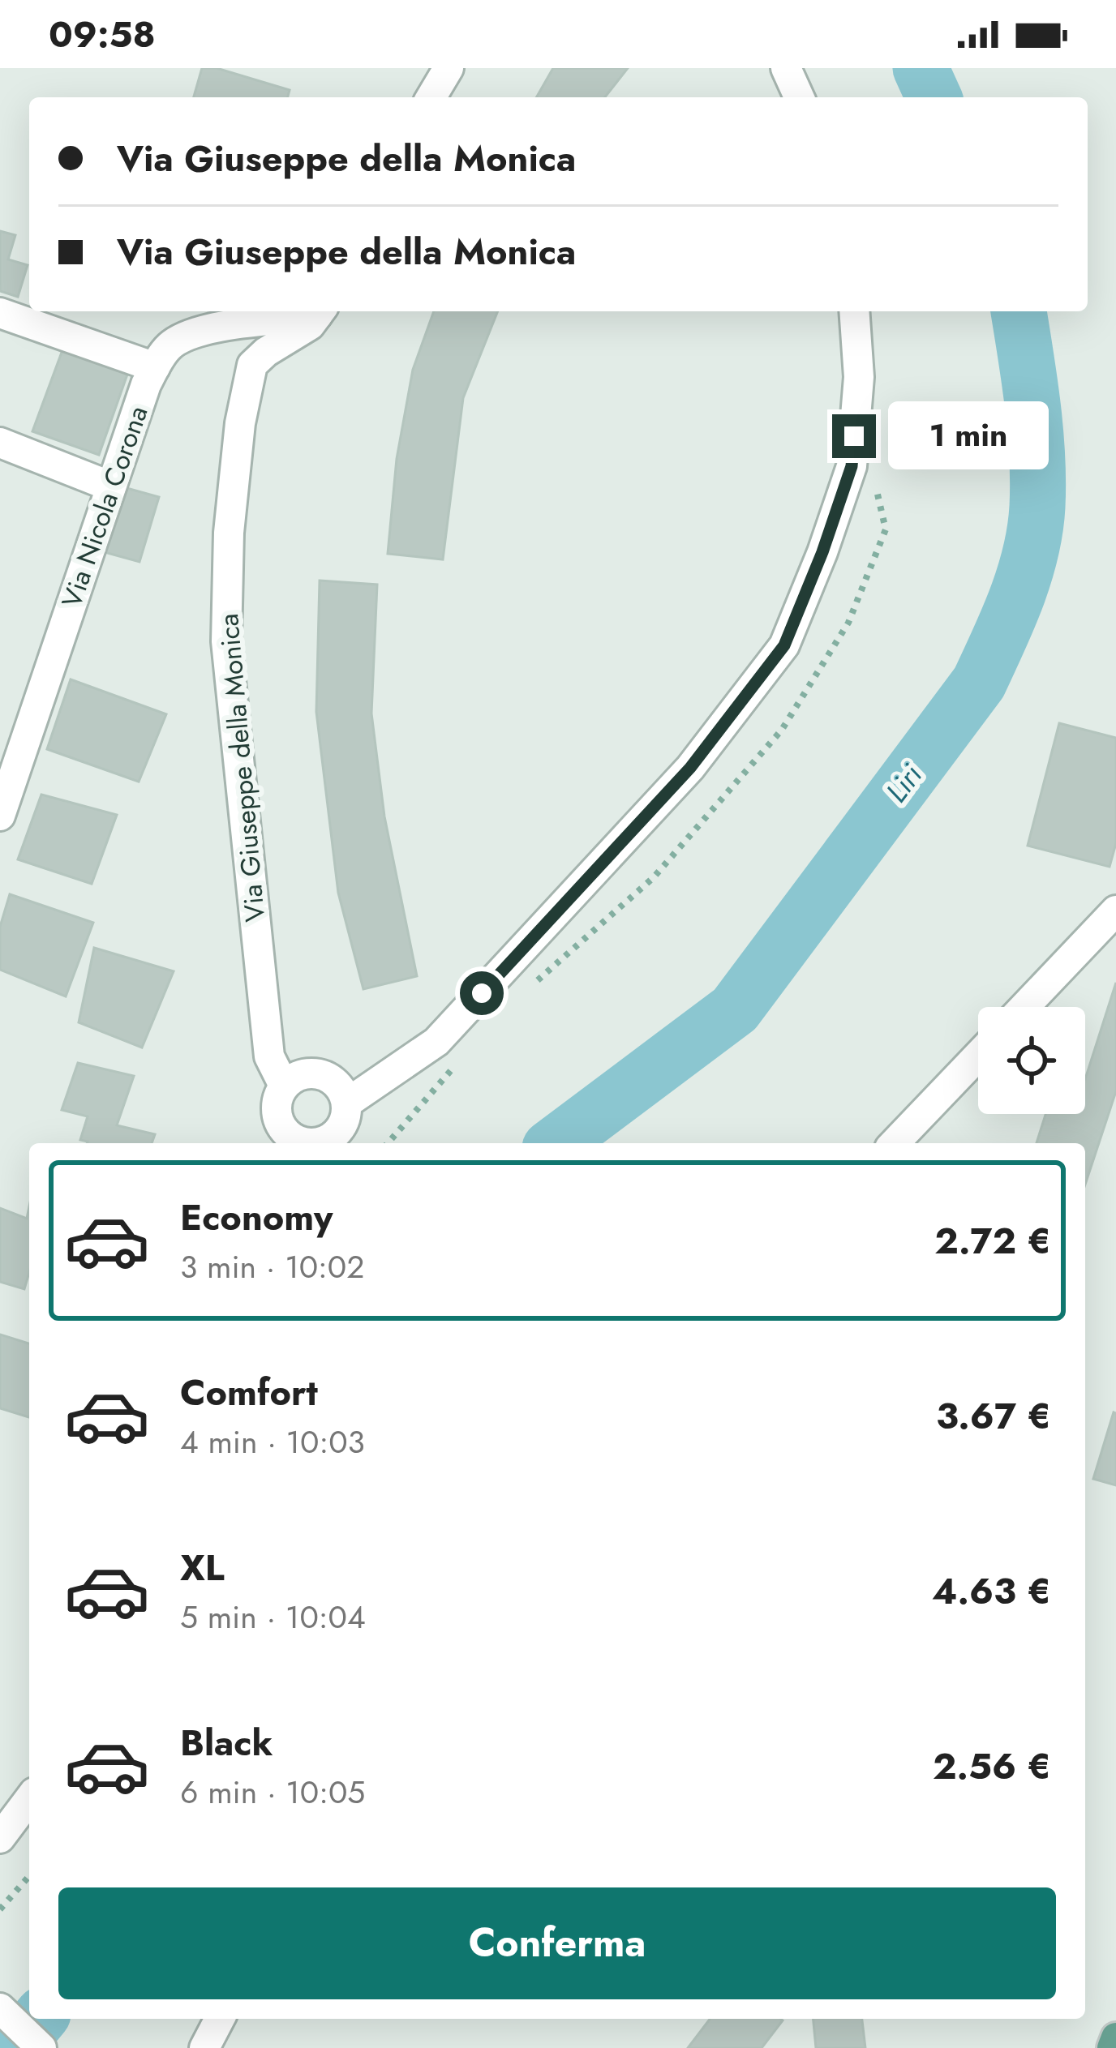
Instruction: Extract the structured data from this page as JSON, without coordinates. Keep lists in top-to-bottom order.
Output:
{
  "streets": {
    "street": ["Via Nicola Corona", "Via Giuseppe della Monica"]
  },
  "crossings": [
    ["Via Nicola Corona", "Via Giuseppe della Monica"]
  ],
  "water": ["Liri"],
  "page": {
    "status": "09:58",
    "banner": ["Via Giuseppe della Monica", "Via Giuseppe della Monica"],
    "bubble": "1 min",
    "list": [
      {
        "name": "Economy",
        "note": "3 min · 10:02",
        "value": "2.72 €"
      },
      {
        "name": "Comfort",
        "note": "4 min · 10:03",
        "value": "3.67 €"
      },
      {
        "name": "XL",
        "note": "5 min · 10:04",
        "value": "4.63 €"
      },
      {
        "name": "Black",
        "note": "6 min · 10:05",
        "value": "2.56 €"
      }
    ],
    "buttons": "Conferma"
  }
}
